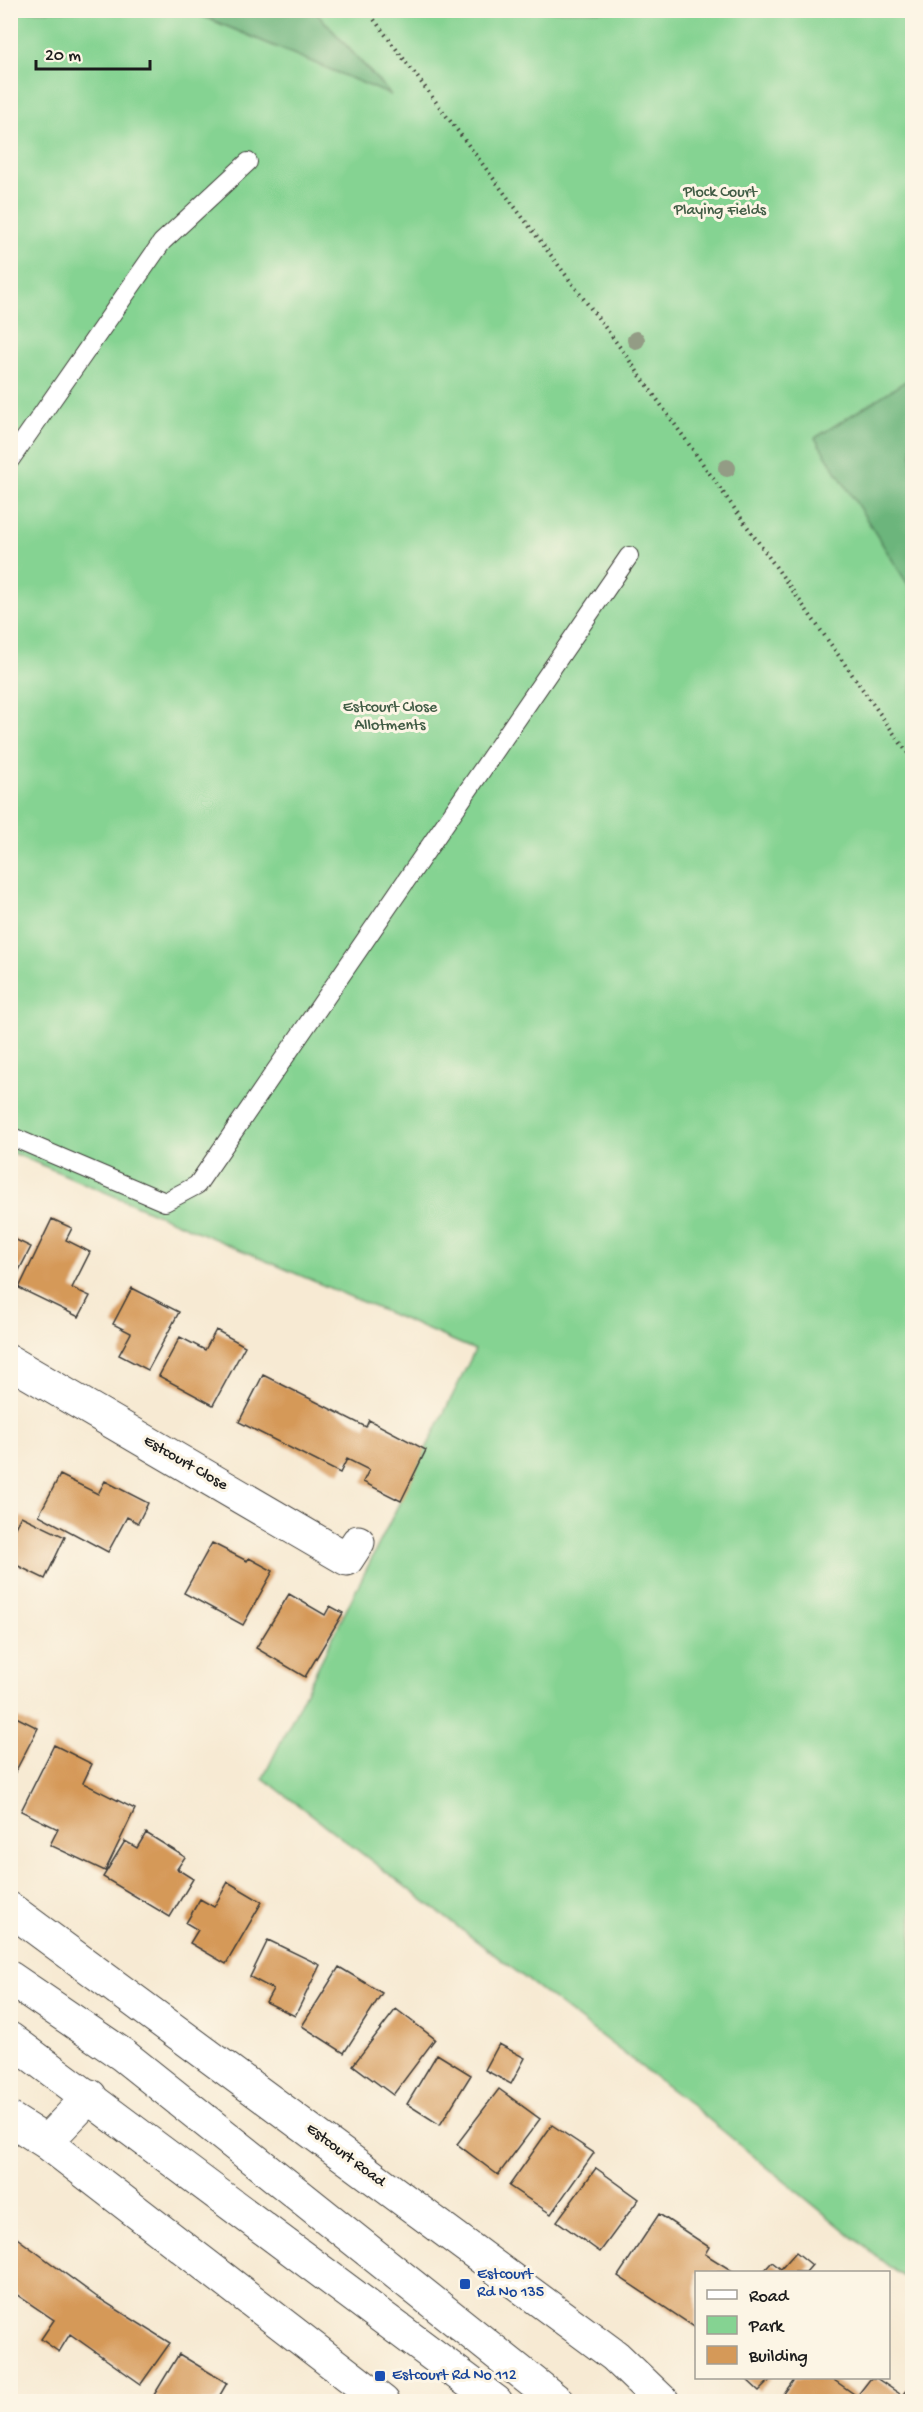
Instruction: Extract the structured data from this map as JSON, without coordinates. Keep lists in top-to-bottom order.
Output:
{
  "streets": {
    "street": ["Estcourt Close", "Estcourt Road"]
  },
  "parks": ["Plock Court Playing Fields", "Estcourt Close Allotments"],
  "places": {
    "transit": ["Estcourt Rd No 135", "Estcourt Rd No 112"]
  },
  "legend": ["Road", "Park", "Building"],
  "scale_bar": "20 m"
}
